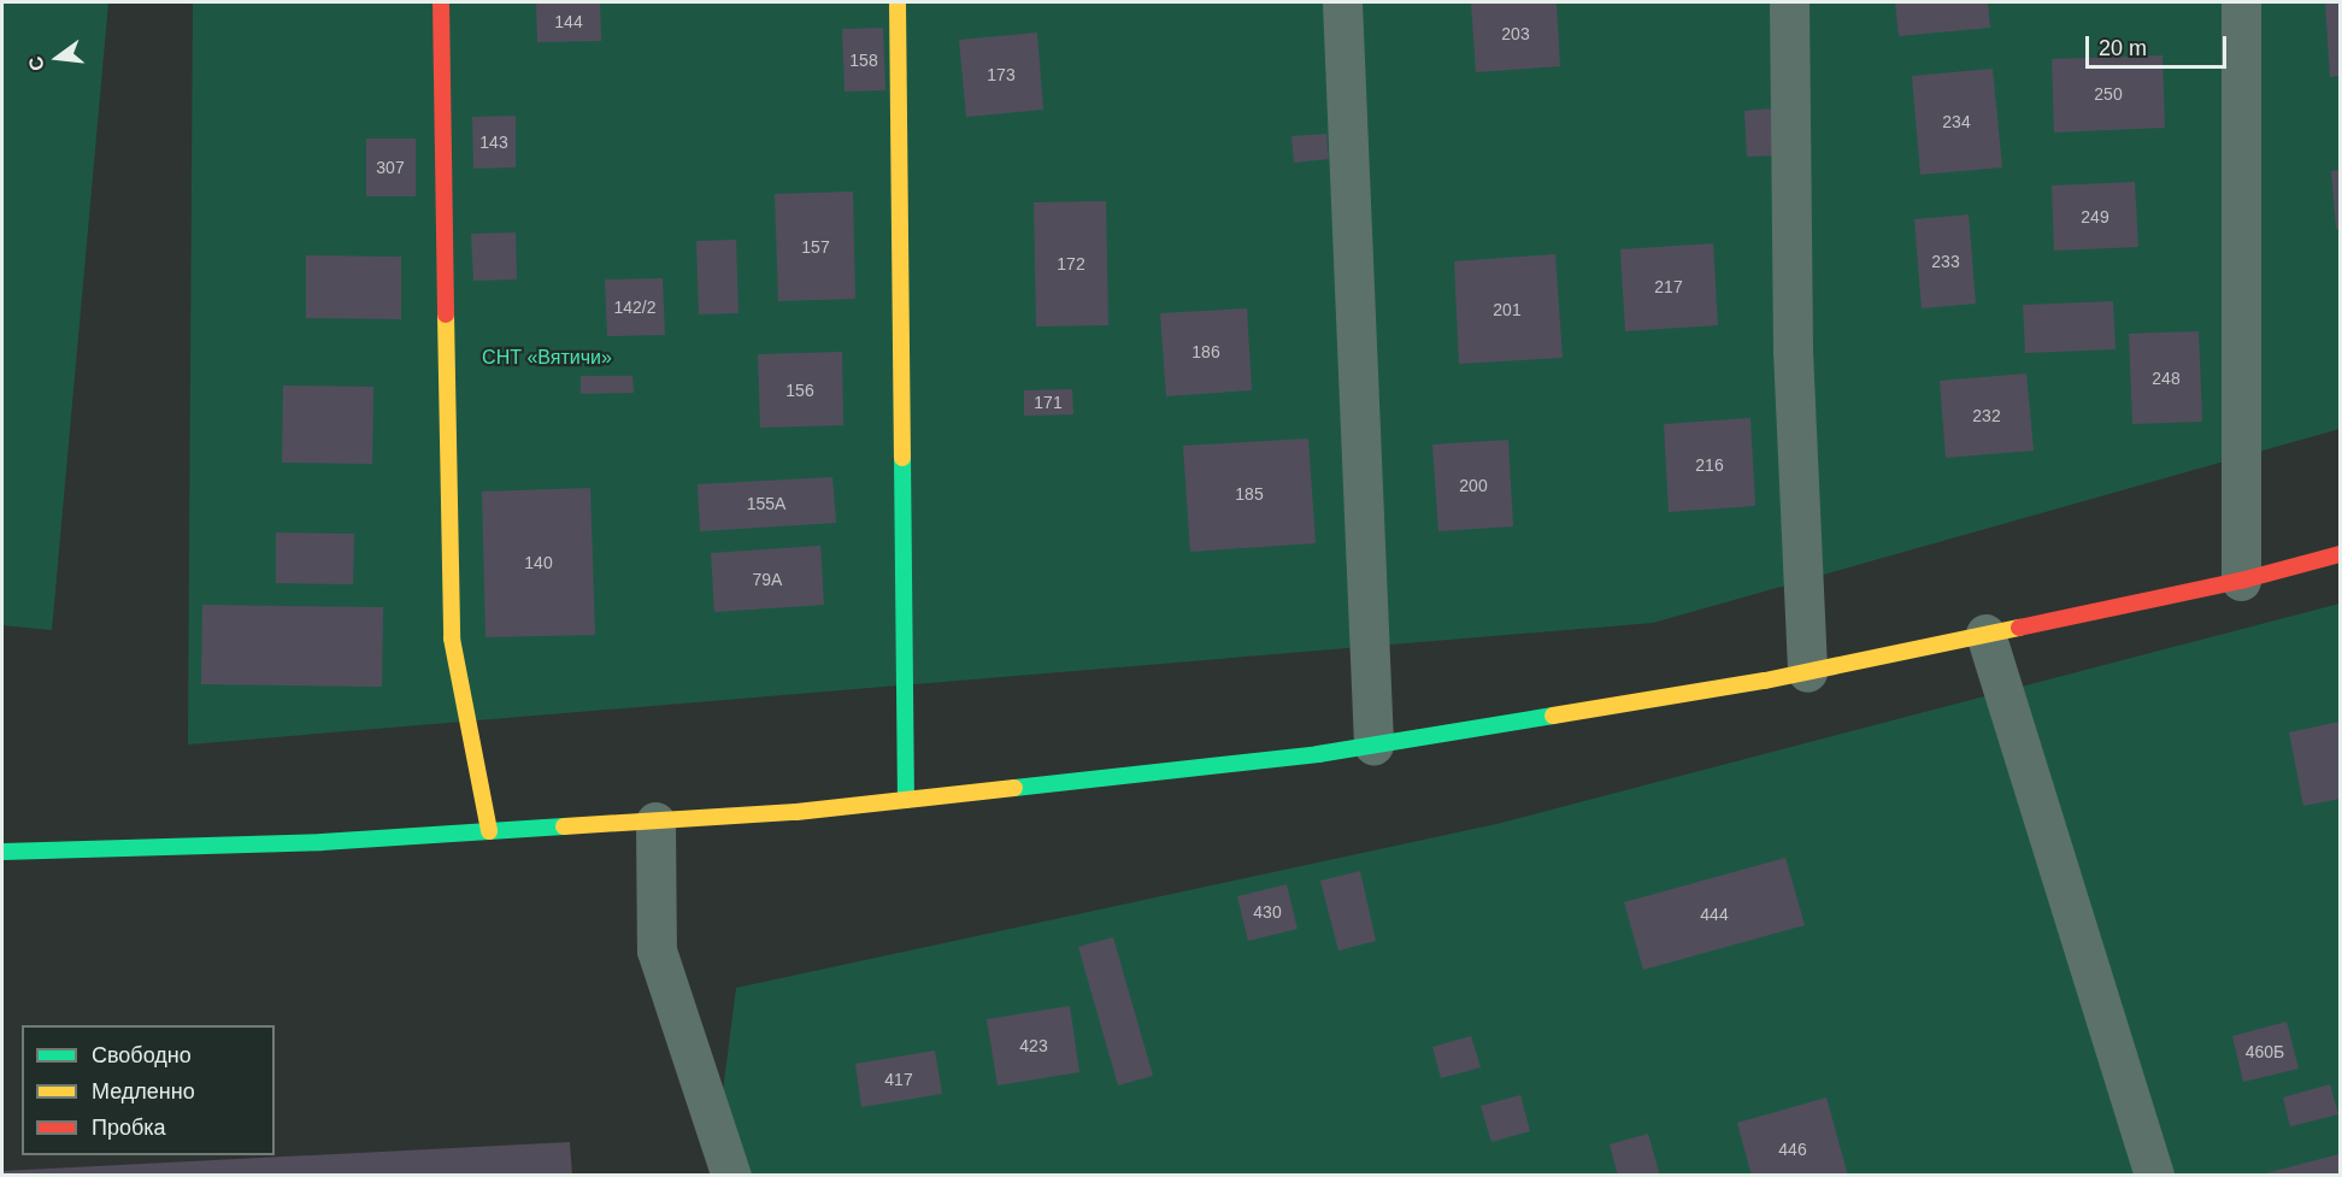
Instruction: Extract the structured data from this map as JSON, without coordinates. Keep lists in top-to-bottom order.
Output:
{
  "parks": ["СНТ «Вятичи»"],
  "house_numbers": [
    "144",
    "203",
    "158",
    "173",
    "250",
    "234",
    "143",
    "307",
    "249",
    "157",
    "233",
    "172",
    "217",
    "142/2",
    "201",
    "186",
    "248",
    "156",
    "171",
    "232",
    "216",
    "200",
    "185",
    "155А",
    "140",
    "79А",
    "430",
    "444",
    "423",
    "460Б",
    "417",
    "446"
  ],
  "legend": ["Свободно", "Медленно", "Пробка"],
  "scale_bar": "20 m",
  "north": "left"
}
